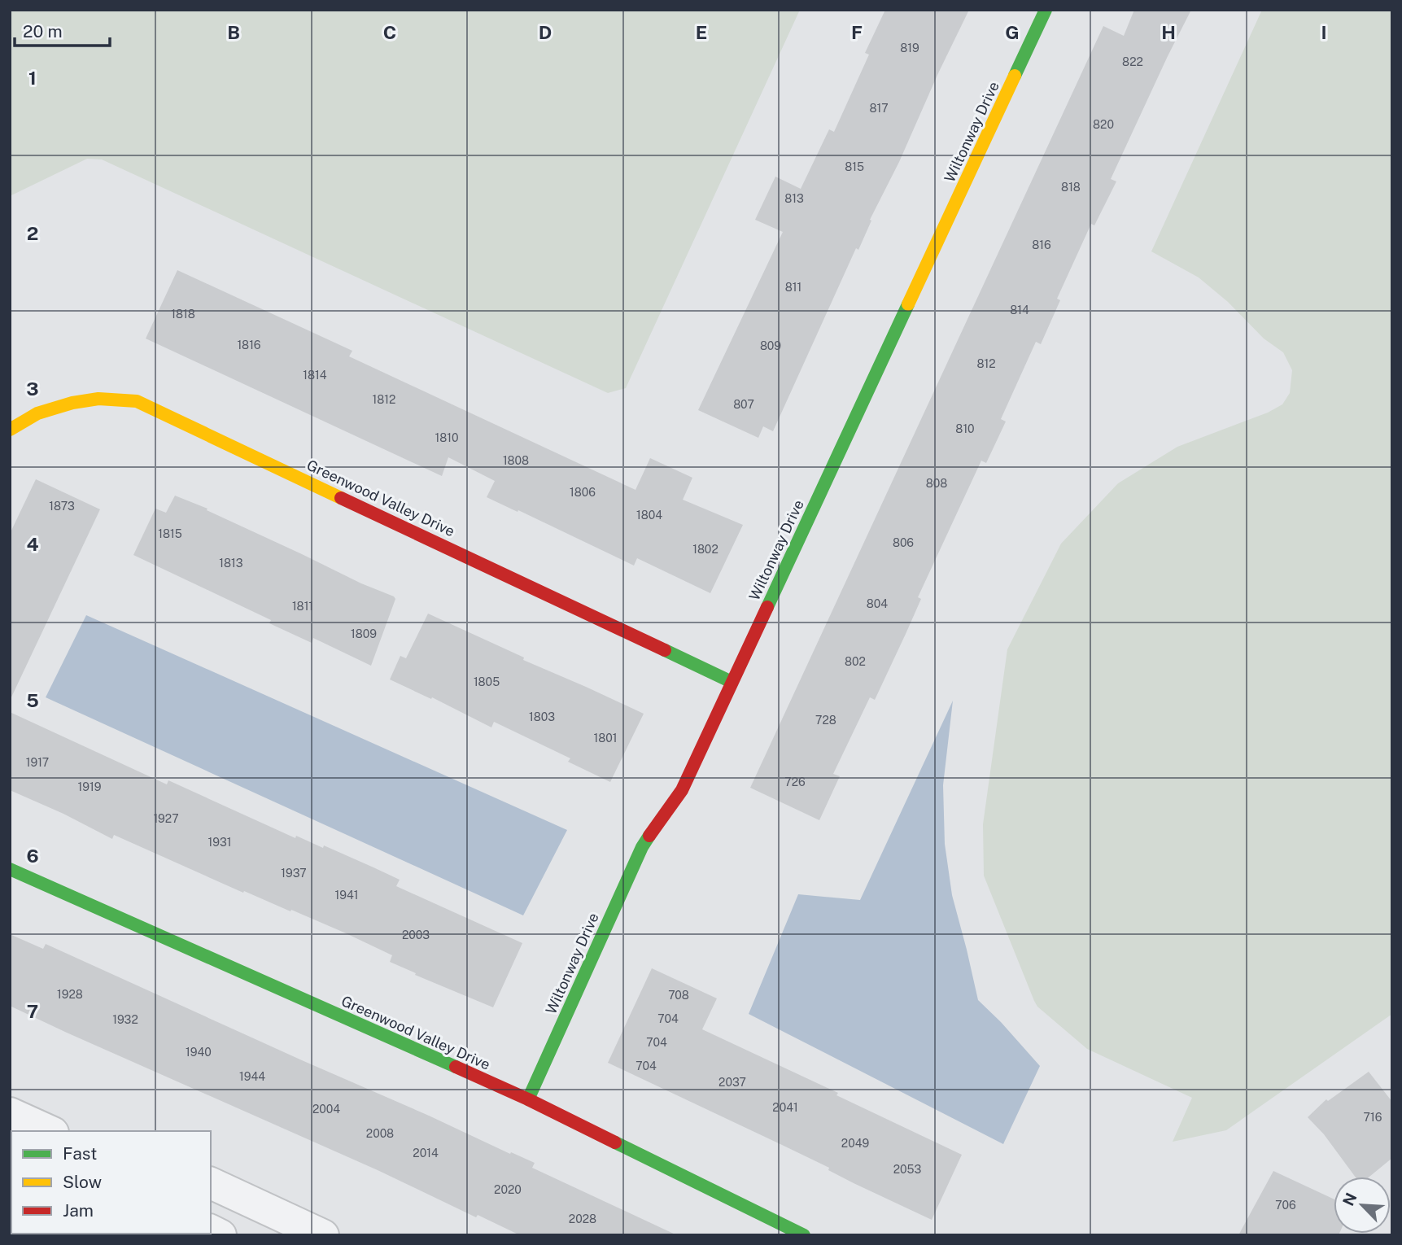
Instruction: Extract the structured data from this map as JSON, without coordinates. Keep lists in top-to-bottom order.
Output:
{
  "streets": {
    "street": ["Wiltonway Drive", "Greenwood Valley Drive"]
  },
  "crossings": [
    ["Wiltonway Drive", "Greenwood Valley Drive"]
  ],
  "house_numbers": [
    "819",
    "822",
    "817",
    "820",
    "815",
    "818",
    "813",
    "816",
    "811",
    "814",
    "1818",
    "1816",
    "809",
    "812",
    "1814",
    "1812",
    "807",
    "810",
    "1810",
    "1808",
    "808",
    "1806",
    "1873",
    "1804",
    "1815",
    "806",
    "1802",
    "1813",
    "804",
    "1811",
    "1809",
    "802",
    "1805",
    "1803",
    "728",
    "1801",
    "1917",
    "726",
    "1919",
    "1927",
    "1931",
    "1937",
    "1941",
    "2003",
    "1928",
    "708",
    "704",
    "1932",
    "704",
    "1940",
    "704",
    "1944",
    "2037",
    "2041",
    "2004",
    "716",
    "2008",
    "2049",
    "2014",
    "2053",
    "2020",
    "706",
    "2028"
  ],
  "legend": ["Fast", "Slow", "Jam"],
  "scale_bar": "20 m",
  "north": "top left",
  "grid": {
    "columns": [
      "B",
      "C",
      "D",
      "E",
      "F",
      "G",
      "H",
      "I"
    ],
    "rows": [
      "1",
      "2",
      "3",
      "4",
      "5",
      "6",
      "7"
    ]
  }
}
